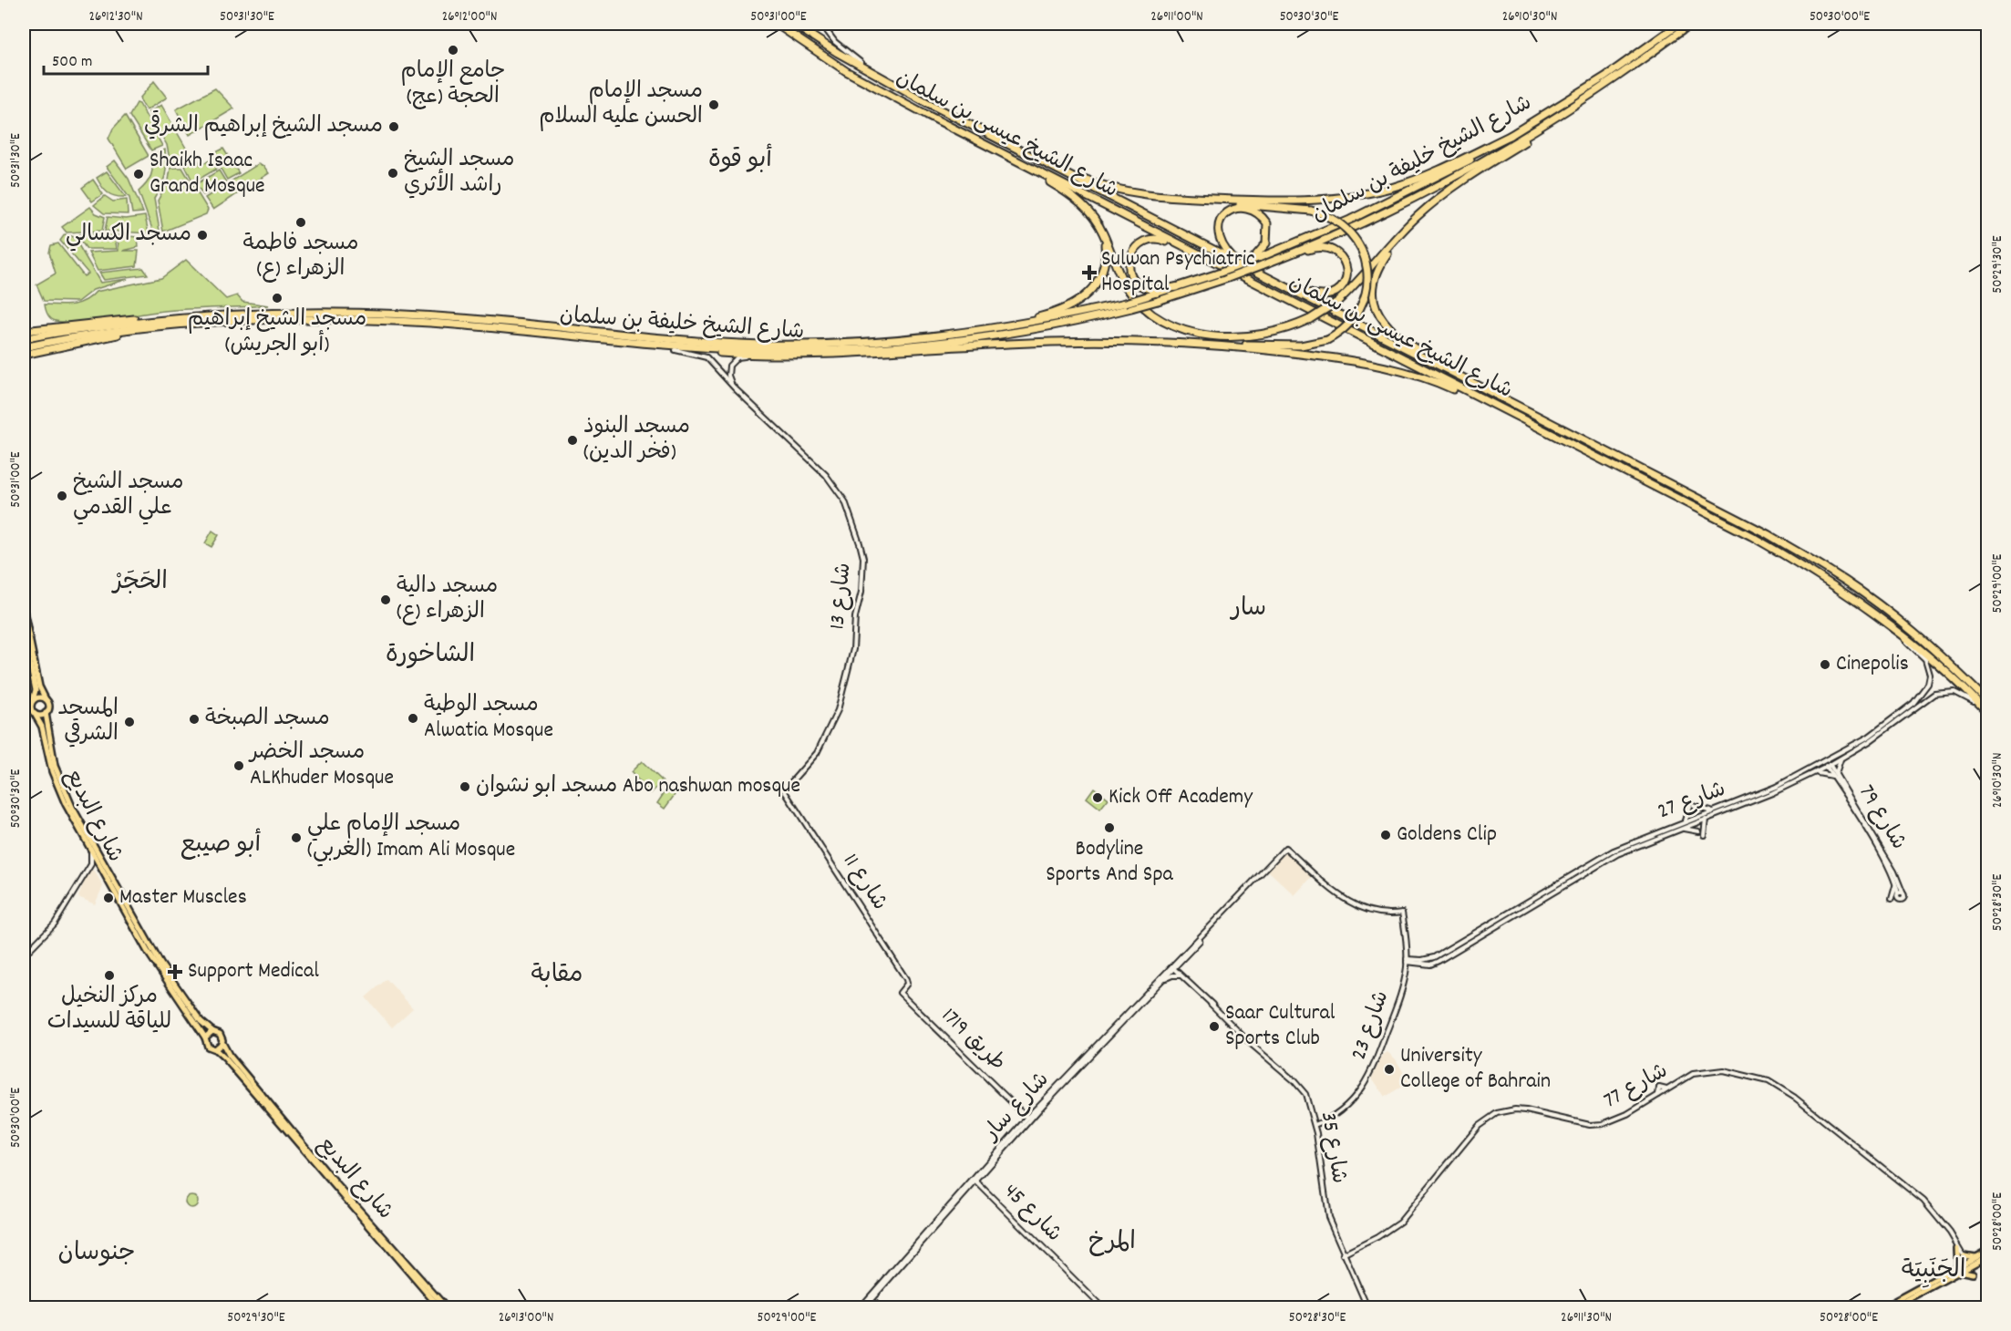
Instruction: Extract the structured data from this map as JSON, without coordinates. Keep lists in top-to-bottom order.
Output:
{
  "streets": {
    "highway": ["شارع الشيخ عيسى بن سلمان", "شارع الشيخ خليفة بن سلمان"],
    "main road": ["شارع البديع"],
    "street": [
      "شارع 13",
      "شارع 27",
      "شارع 79",
      "شارع 11",
      "شارع 23",
      "طريق 1719",
      "شارع 77",
      "شارع سار",
      "شارع 35",
      "شارع 45"
    ]
  },
  "crossings": [
    ["شارع الشيخ عيسى بن سلمان", "شارع 27"],
    ["شارع 13", "شارع 11"],
    ["شارع 27", "شارع 79"],
    ["شارع 27", "شارع 23"],
    ["شارع 11", "طريق 1719"],
    ["شارع 23", "شارع سار"],
    ["شارع 23", "شارع 35"],
    ["طريق 1719", "شارع سار"],
    ["شارع 77", "شارع 35"],
    ["شارع سار", "شارع 35"],
    ["شارع سار", "شارع 45"]
  ],
  "districts": [
    "أبو قوة",
    "الحَجَرْ",
    "سار",
    "الشاخورة",
    "أبو صيبع",
    "مقابة",
    "المرخ",
    "جنوسان",
    "الجَنَبِيَة"
  ],
  "places": {
    "other": [
      "جامع الإمام الحجة (عج)",
      "مسجد الإمام الحسن عليه السلام",
      "مسجد الشيخ إبراهيم الشرقي",
      "مسجد الشيخ راشد الأثري",
      "Shaikh Isaac Grand Mosque",
      "مسجد فاطمة الزهراء (ع)",
      "مسجد الكسالي",
      "مسجد الشيخ إبراهيم (أبو الجريش)",
      "مسجد البنوذ (فخر الدين)",
      "مسجد الشيخ علي القدمي",
      "مسجد دالية الزهراء (ع)",
      "Cinepolis",
      "مسجد الوطية Alwatia Mosque",
      "مسجد الصبخة",
      "المسجد الشرقي",
      "مسجد الخضر ALKhuder Mosque",
      "مسجد ابو نشوان Abo nashwan mosque",
      "Kick Off Academy",
      "Bodyline Sports And Spa",
      "Goldens Clip",
      "مسجد الإمام علي (الغربي) Imam Ali Mosque",
      "Master Muscles",
      "مركز النخيل للياقة للسيدات",
      "Saar Cultural Sports Club",
      "University College of Bahrain"
    ],
    "health": ["Sulwan Psychiatric Hospital", "Support Medical"]
  },
  "scale_bar": "500 m",
  "coordinates": [
    "26°12'30\"N",
    "50°31'30\"E",
    "26°12'00\"N",
    "50°31'00\"E",
    "26°11'00\"N",
    "50°30'30\"E",
    "26°10'30\"N",
    "50°30'00\"E",
    "50°29'30\"E",
    "50°29'00\"E",
    "50°28'30\"E",
    "50°28'00\"E",
    "26°13'00\"N",
    "26°11'30\"N"
  ]
}
